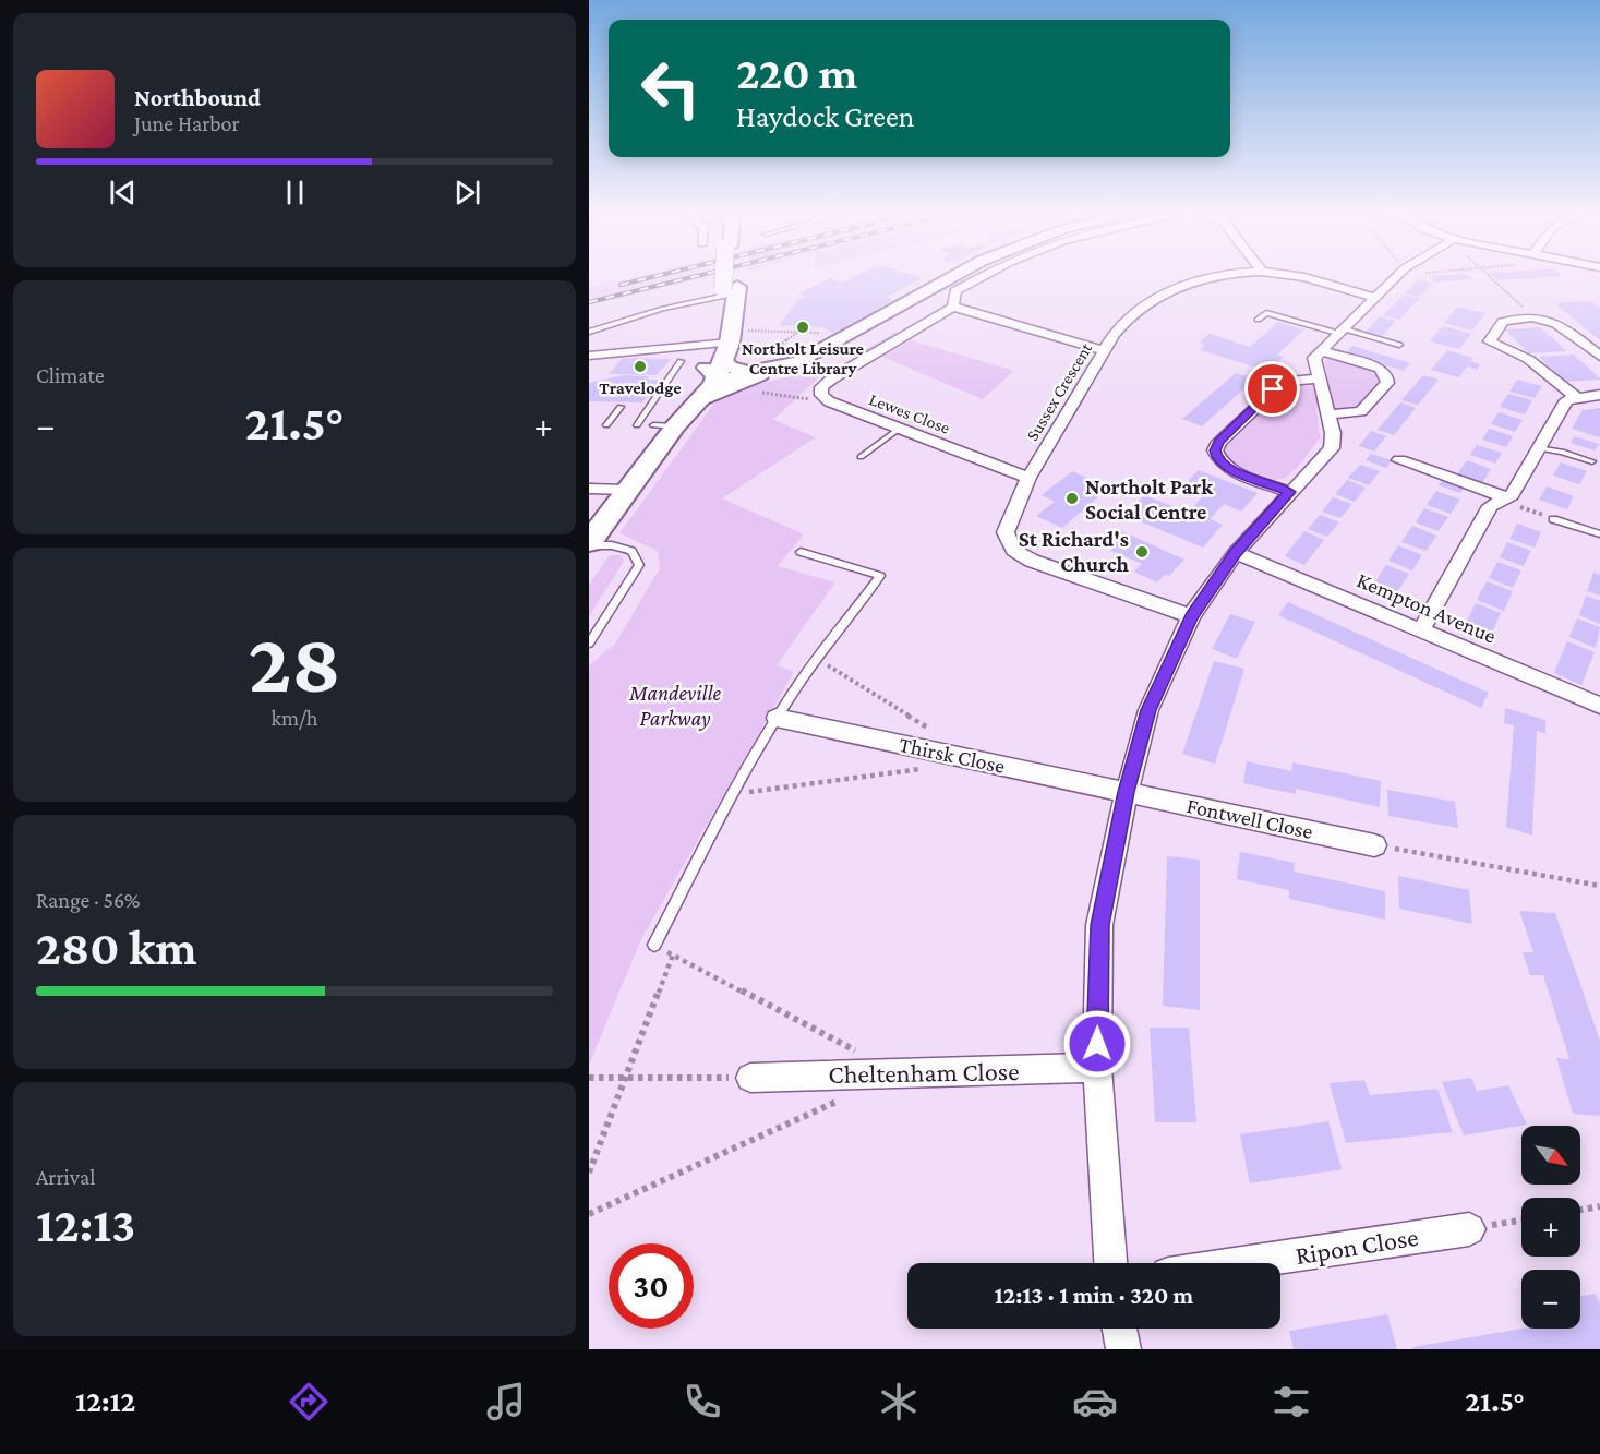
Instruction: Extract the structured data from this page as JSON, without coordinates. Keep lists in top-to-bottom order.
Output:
{
  "streets": {
    "street": [
      "Sussex Crescent",
      "Lewes Close",
      "Kempton Avenue",
      "Thirsk Close",
      "Fontwell Close",
      "Cheltenham Close",
      "Ripon Close"
    ]
  },
  "crossings": [
    ["Sussex Crescent", "Lewes Close"],
    ["Thirsk Close", "Fontwell Close"]
  ],
  "parks": ["Mandeville Parkway"],
  "places": [
    "Northolt Leisure Centre Library",
    "Travelodge",
    "Northolt Park Social Centre",
    "St Richard's Church"
  ],
  "north": "bottom right",
  "page": {
    "turn": ["220 m", "Haydock Green"],
    "song": ["Northbound", "June Harbor"],
    "tile": [
      "Climate",
      ["28", "km/h"],
      ["Range · 56%", "280 km"],
      ["Arrival", "12:13"]
    ],
    "heat": ["−", "21.5°", "+"],
    "map_buttons": ["+", "−"],
    "limit": "30",
    "trip": "12:13 · 1 min · 320 m",
    "tabs": ["12:12", "21.5°"]
  }
}
